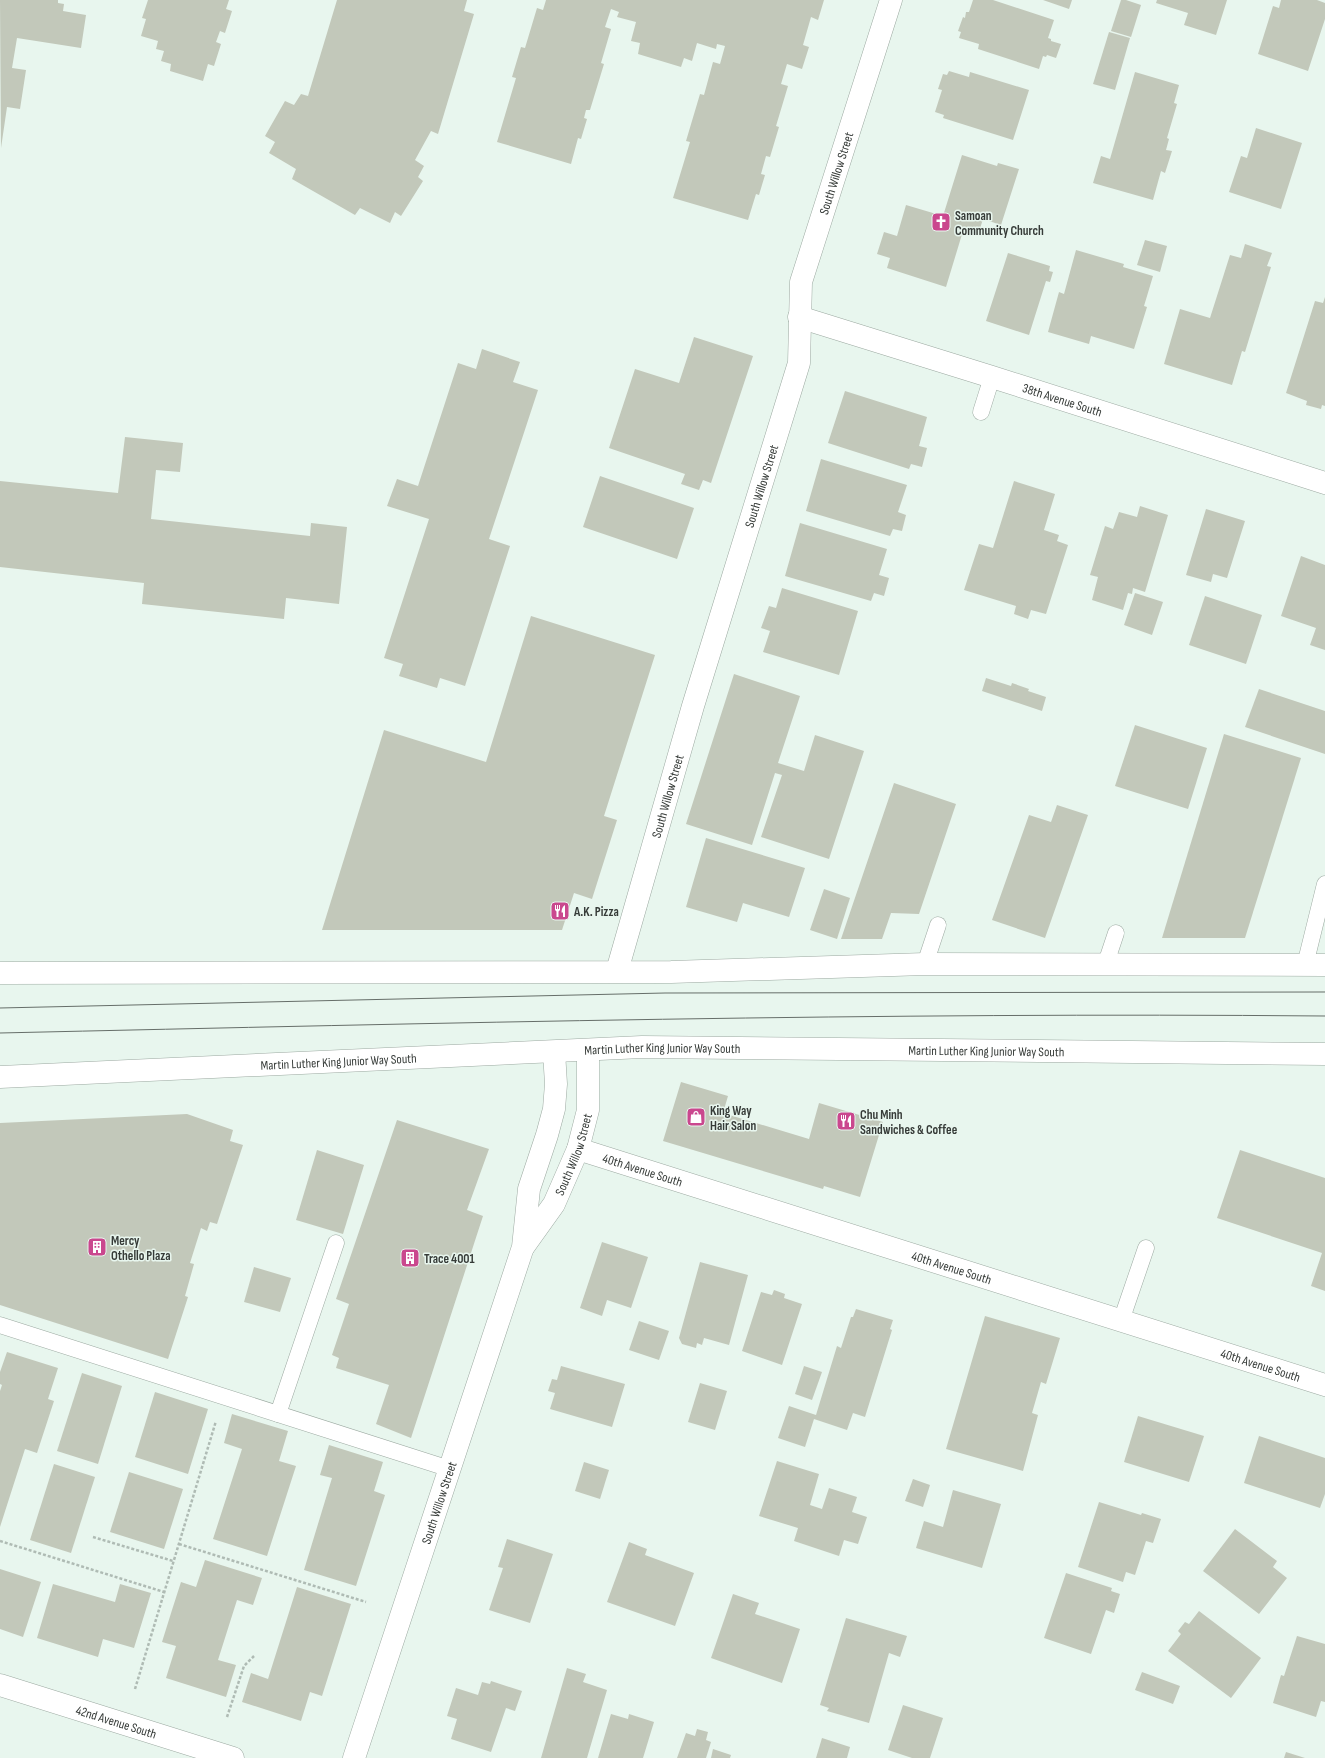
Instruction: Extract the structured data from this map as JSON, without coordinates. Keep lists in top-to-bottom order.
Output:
{
  "streets": {
    "street": [
      "South Willow Street",
      "38th Avenue South",
      "Martin Luther King Junior Way South",
      "40th Avenue South",
      "42nd Avenue South"
    ]
  },
  "crossings": [
    ["South Willow Street", "38th Avenue South"],
    ["South Willow Street", "Martin Luther King Junior Way South"],
    ["South Willow Street", "40th Avenue South"]
  ],
  "places": {
    "church": ["Samoan Community Church"],
    "restaurant": ["A.K. Pizza", "Chu Minh Sandwiches & Coffee"],
    "shop": ["King Way Hair Salon"],
    "building": ["Mercy Othello Plaza", "Trace 4001"]
  }
}
